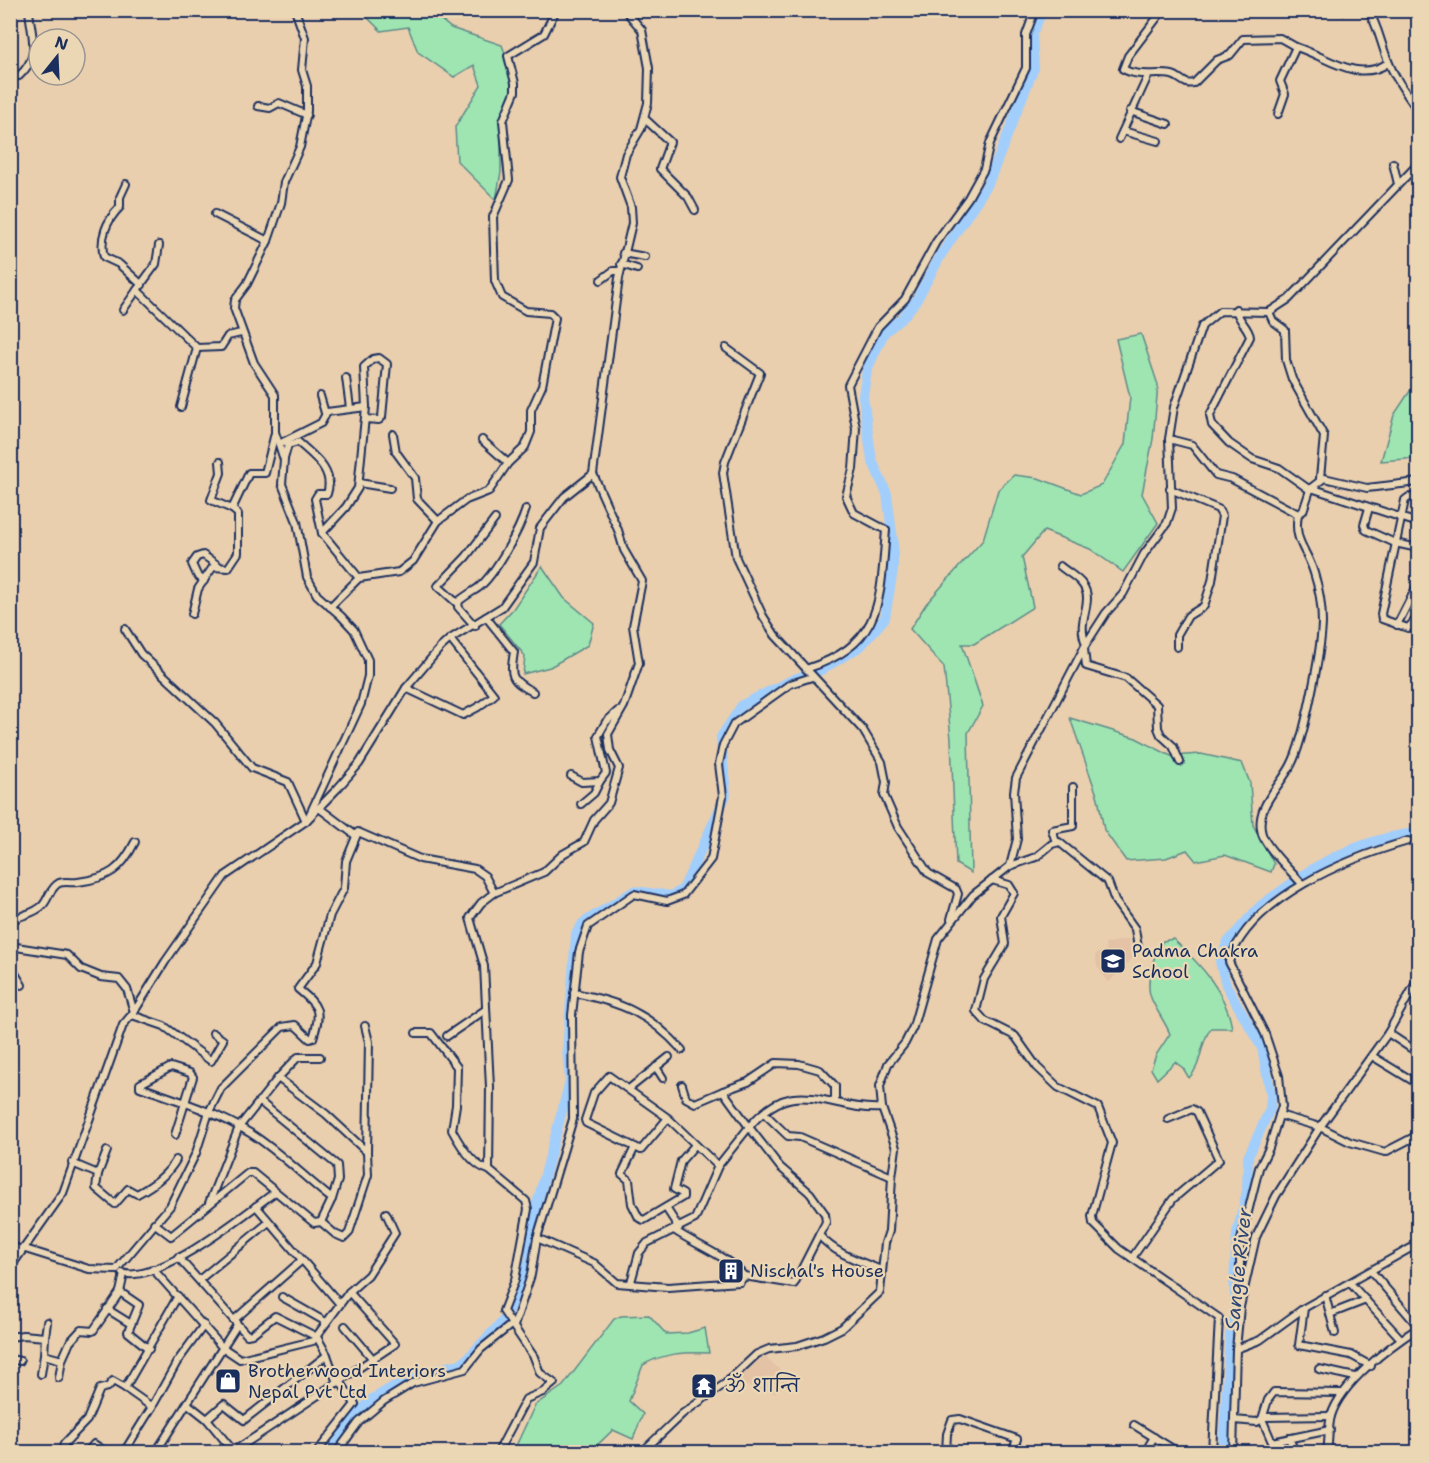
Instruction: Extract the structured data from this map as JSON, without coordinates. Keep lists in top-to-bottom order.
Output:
{
  "water": ["Sangle River"],
  "places": {
    "school or university": ["Padma Chakra School"],
    "building": ["Nischal's House"],
    "shop": ["Brotherwood Interiors Nepal Pvt Ltd"],
    "temple": ["ॐ शान्ति"]
  },
  "north": "top"
}
